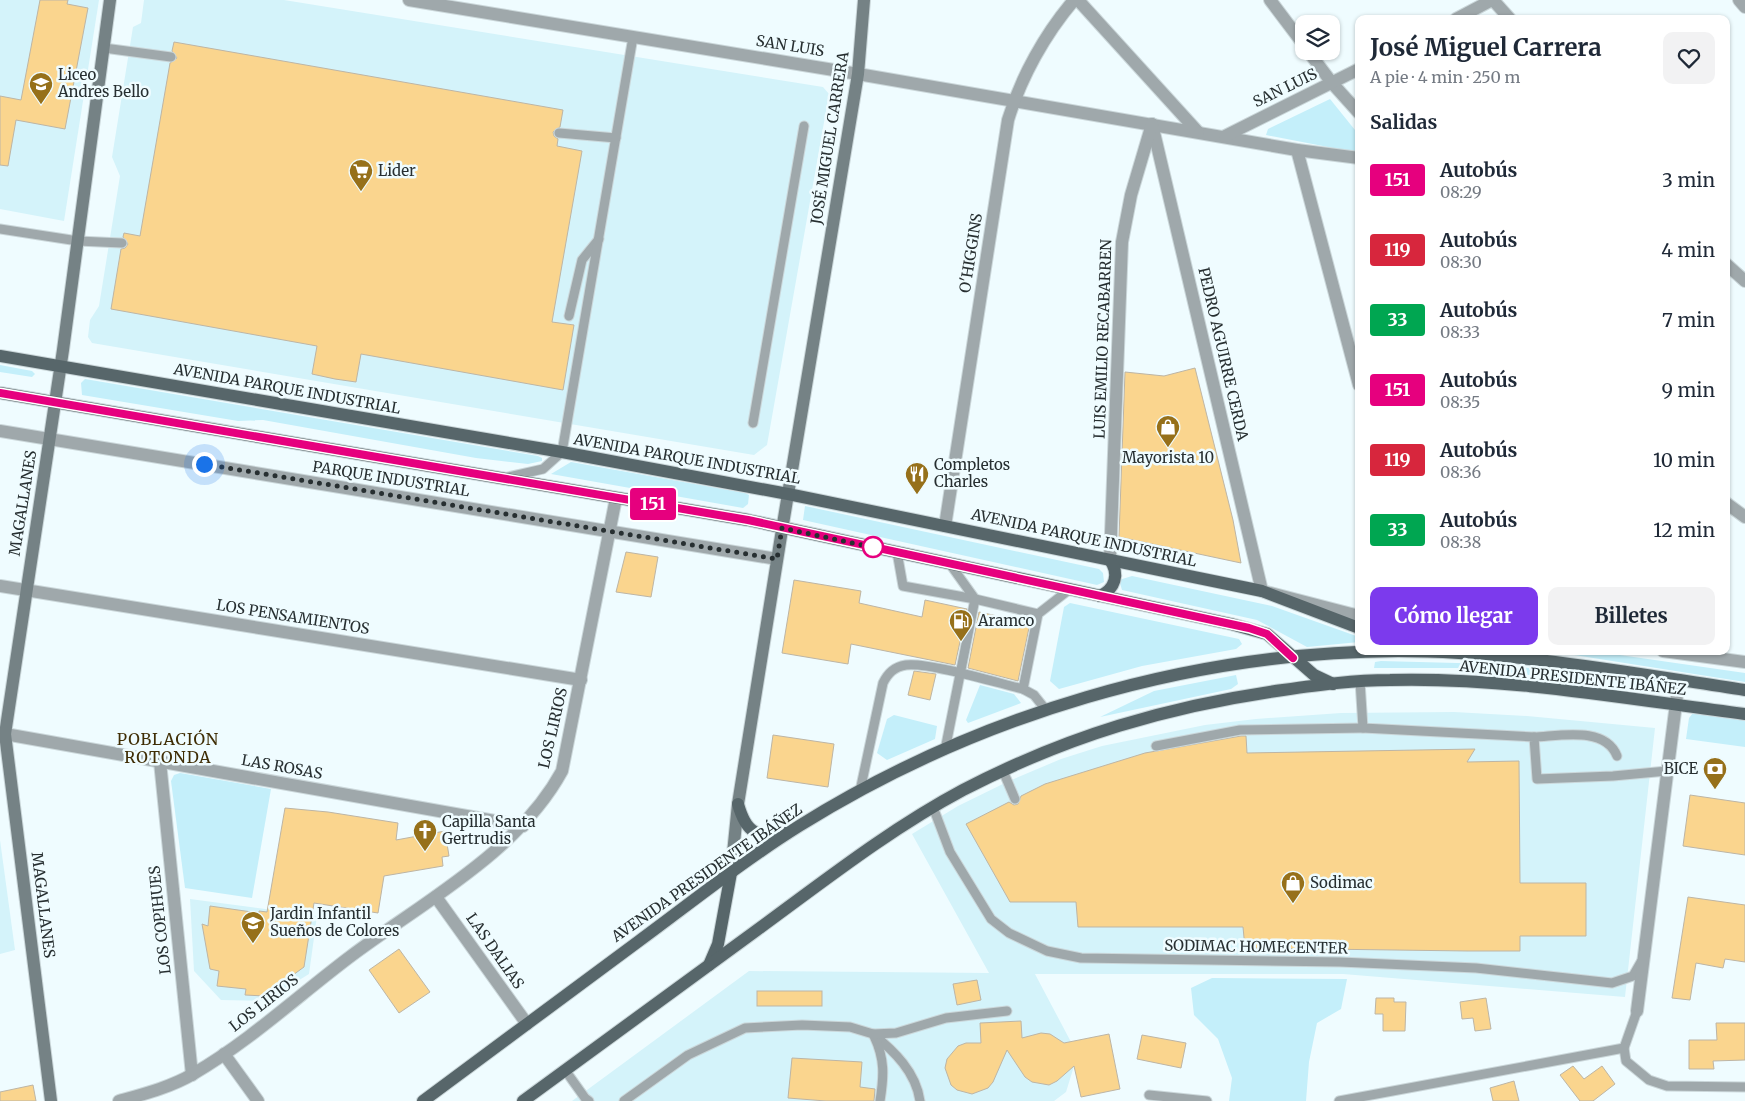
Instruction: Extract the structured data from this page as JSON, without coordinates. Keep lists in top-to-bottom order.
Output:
{
  "streets": {
    "main road": ["AVENIDA PARQUE INDUSTRIAL", "AVENIDA PRESIDENTE IBÁÑEZ"],
    "street": [
      "SAN LUIS",
      "JOSÉ MIGUEL CARRERA",
      "O'HIGGINS",
      "LUIS EMILIO RECABARREN",
      "PEDRO AGUIRRE CERDA",
      "PARQUE INDUSTRIAL",
      "MAGALLANES",
      "LOS PENSAMIENTOS",
      "LOS LIRIOS",
      "LAS ROSAS",
      "LOS COPIHUES",
      "LAS DALIAS"
    ],
    "lane": ["SODIMAC HOMECENTER"]
  },
  "crossings": [
    ["SAN LUIS", "JOSÉ MIGUEL CARRERA"],
    ["SAN LUIS", "O'HIGGINS"],
    ["SAN LUIS", "LUIS EMILIO RECABARREN"],
    ["SAN LUIS", "PEDRO AGUIRRE CERDA"],
    ["JOSÉ MIGUEL CARRERA", "AVENIDA PARQUE INDUSTRIAL"],
    ["JOSÉ MIGUEL CARRERA", "PARQUE INDUSTRIAL"],
    ["JOSÉ MIGUEL CARRERA", "AVENIDA PRESIDENTE IBÁÑEZ"],
    ["O'HIGGINS", "AVENIDA PARQUE INDUSTRIAL"],
    ["LUIS EMILIO RECABARREN", "PEDRO AGUIRRE CERDA"],
    ["LUIS EMILIO RECABARREN", "AVENIDA PARQUE INDUSTRIAL"],
    ["PEDRO AGUIRRE CERDA", "AVENIDA PARQUE INDUSTRIAL"],
    ["AVENIDA PARQUE INDUSTRIAL", "MAGALLANES"],
    ["PARQUE INDUSTRIAL", "MAGALLANES"],
    ["PARQUE INDUSTRIAL", "LOS LIRIOS"],
    ["MAGALLANES", "LOS PENSAMIENTOS"],
    ["MAGALLANES", "LAS ROSAS"],
    ["LOS PENSAMIENTOS", "LOS LIRIOS"],
    ["AVENIDA PRESIDENTE IBÁÑEZ", "SODIMAC HOMECENTER"],
    ["AVENIDA PRESIDENTE IBÁÑEZ", "LAS DALIAS"],
    ["LOS LIRIOS", "LAS ROSAS"],
    ["LOS LIRIOS", "LOS COPIHUES"],
    ["LOS LIRIOS", "LAS DALIAS"],
    ["LAS ROSAS", "LOS COPIHUES"]
  ],
  "districts": ["POBLACIÓN ROTONDA"],
  "places": {
    "school or university": ["Liceo Andres Bello", "Jardin Infantil Sueños de Colores"],
    "supermarket": ["Lider"],
    "shop": ["Mayorista 10", "Sodimac"],
    "restaurant": ["Completos Charles"],
    "fuel station": ["Aramco"],
    "bank": ["BICE"],
    "church": ["Capilla Santa Gertrudis"]
  },
  "lines": ["bus line 151"],
  "page": {
    "on_map": "151",
    "heading": [
      ["José Miguel Carrera", "A pie · 4 min · 250 m"],
      "Salidas"
    ],
    "list": [
      {
        "mark": "151",
        "name": "Autobús",
        "note": "08:29",
        "value": "3 min"
      },
      {
        "mark": "119",
        "name": "Autobús",
        "note": "08:30",
        "value": "4 min"
      },
      {
        "mark": "33",
        "name": "Autobús",
        "note": "08:33",
        "value": "7 min"
      },
      {
        "mark": "151",
        "name": "Autobús",
        "note": "08:35",
        "value": "9 min"
      },
      {
        "mark": "119",
        "name": "Autobús",
        "note": "08:36",
        "value": "10 min"
      },
      {
        "mark": "33",
        "name": "Autobús",
        "note": "08:38",
        "value": "12 min"
      }
    ],
    "buttons": ["Cómo llegar", "Billetes"]
  }
}
